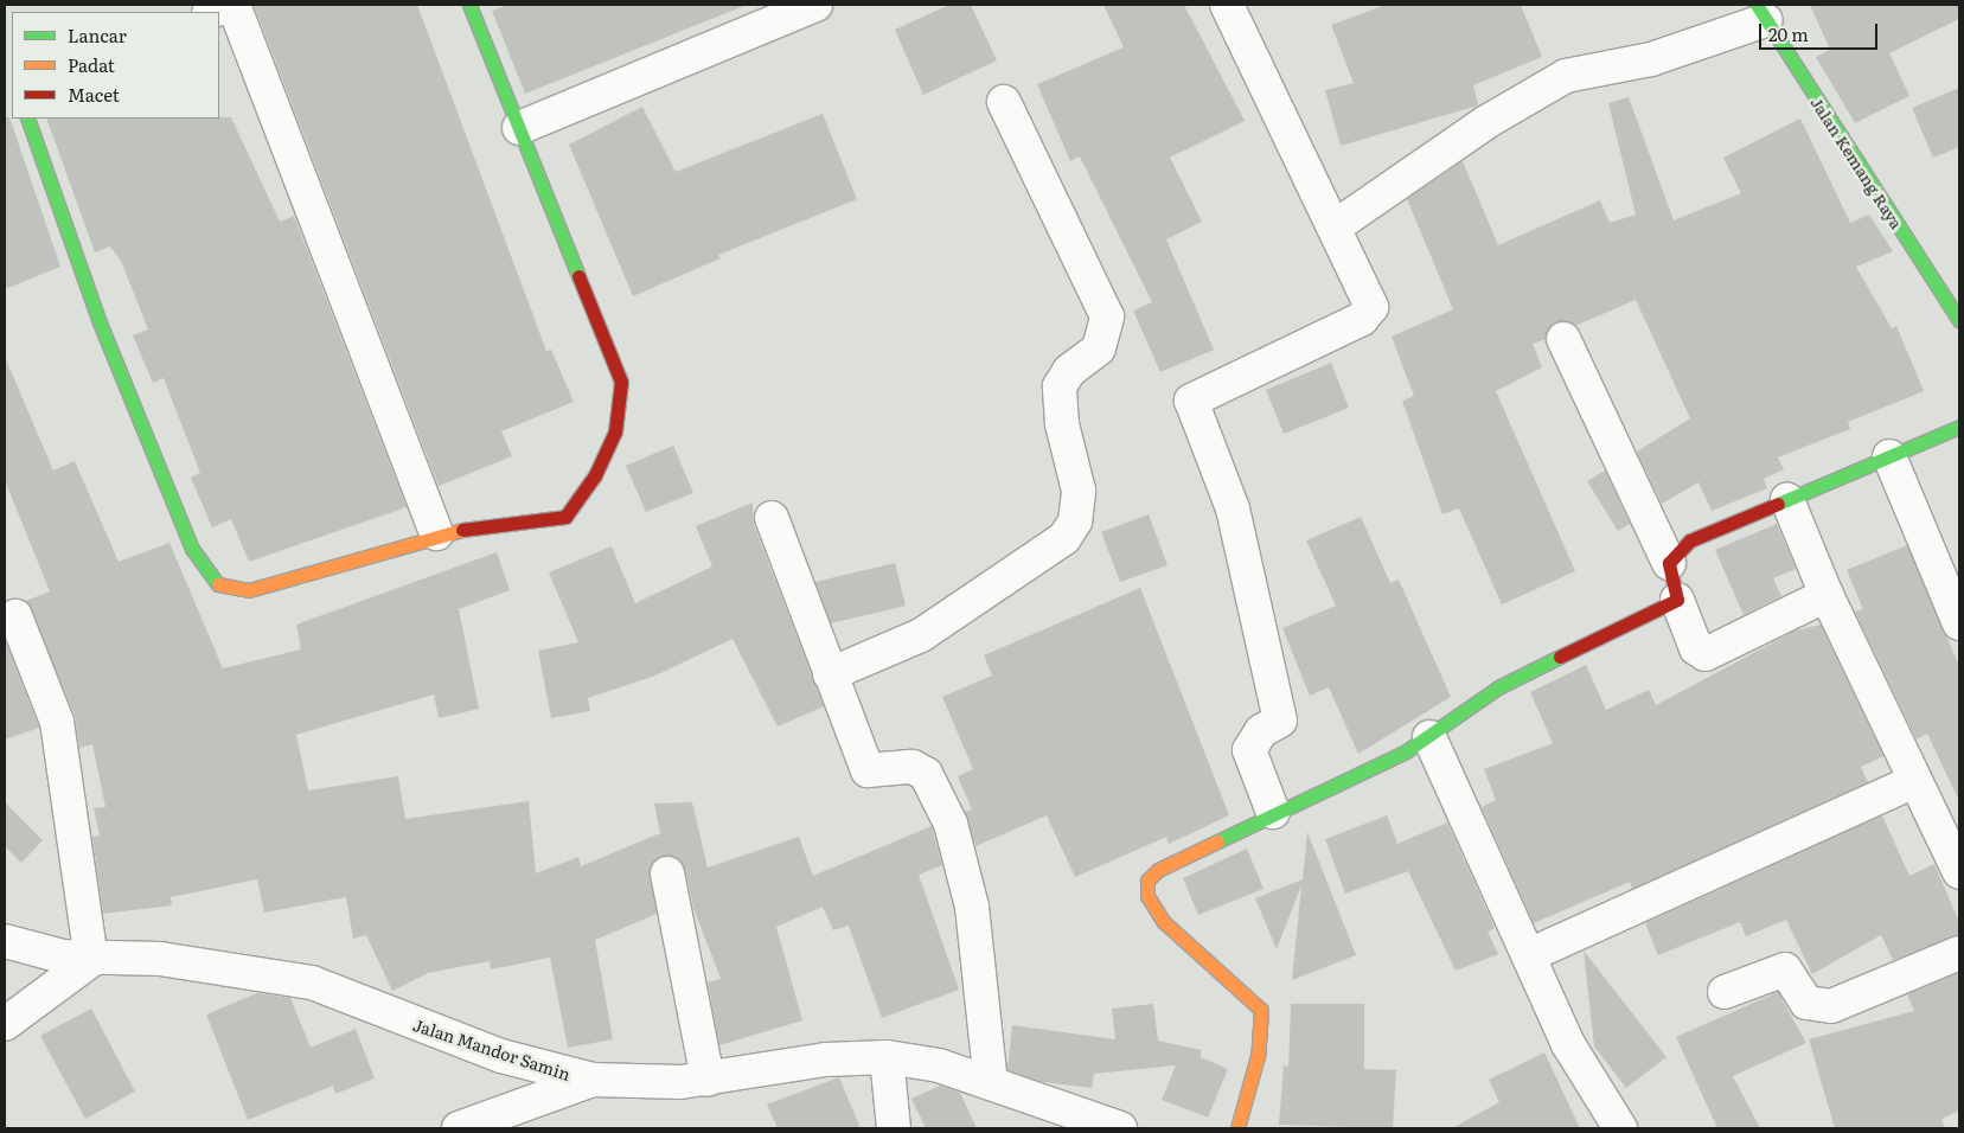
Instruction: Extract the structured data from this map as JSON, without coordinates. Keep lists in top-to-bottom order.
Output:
{
  "streets": {
    "street": ["Jalan Kemang Raya", "Jalan Mandor Samin"]
  },
  "legend": ["Lancar", "Padat", "Macet"],
  "scale_bar": "20 m"
}
